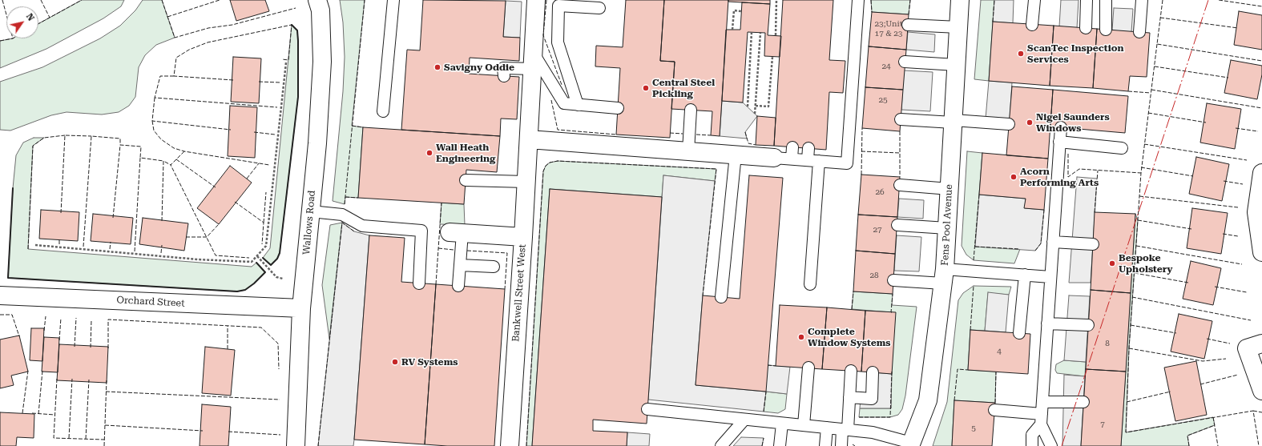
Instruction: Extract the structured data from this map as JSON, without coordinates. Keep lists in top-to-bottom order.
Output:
{
  "streets": {
    "street": [
      "Wallows Road",
      "Fens Pool Avenue",
      "Bankwell Street West",
      "Orchard Street"
    ]
  },
  "crossings": [
    ["Wallows Road", "Orchard Street"]
  ],
  "places": [
    "ScanTec Inspection Services",
    "Savigny Oddie",
    "Central Steel Pickling",
    "Nigel Saunders Windows",
    "Wall Heath Engineering",
    "Acorn Performing Arts",
    "Bespoke Upholstery",
    "Complete Window Systems",
    "RV Systems"
  ],
  "house_numbers": [
    "23;Unit 17 & 23",
    "24",
    "25",
    "26",
    "27",
    "28",
    "8",
    "4",
    "7",
    "5"
  ],
  "north": "top right"
}
